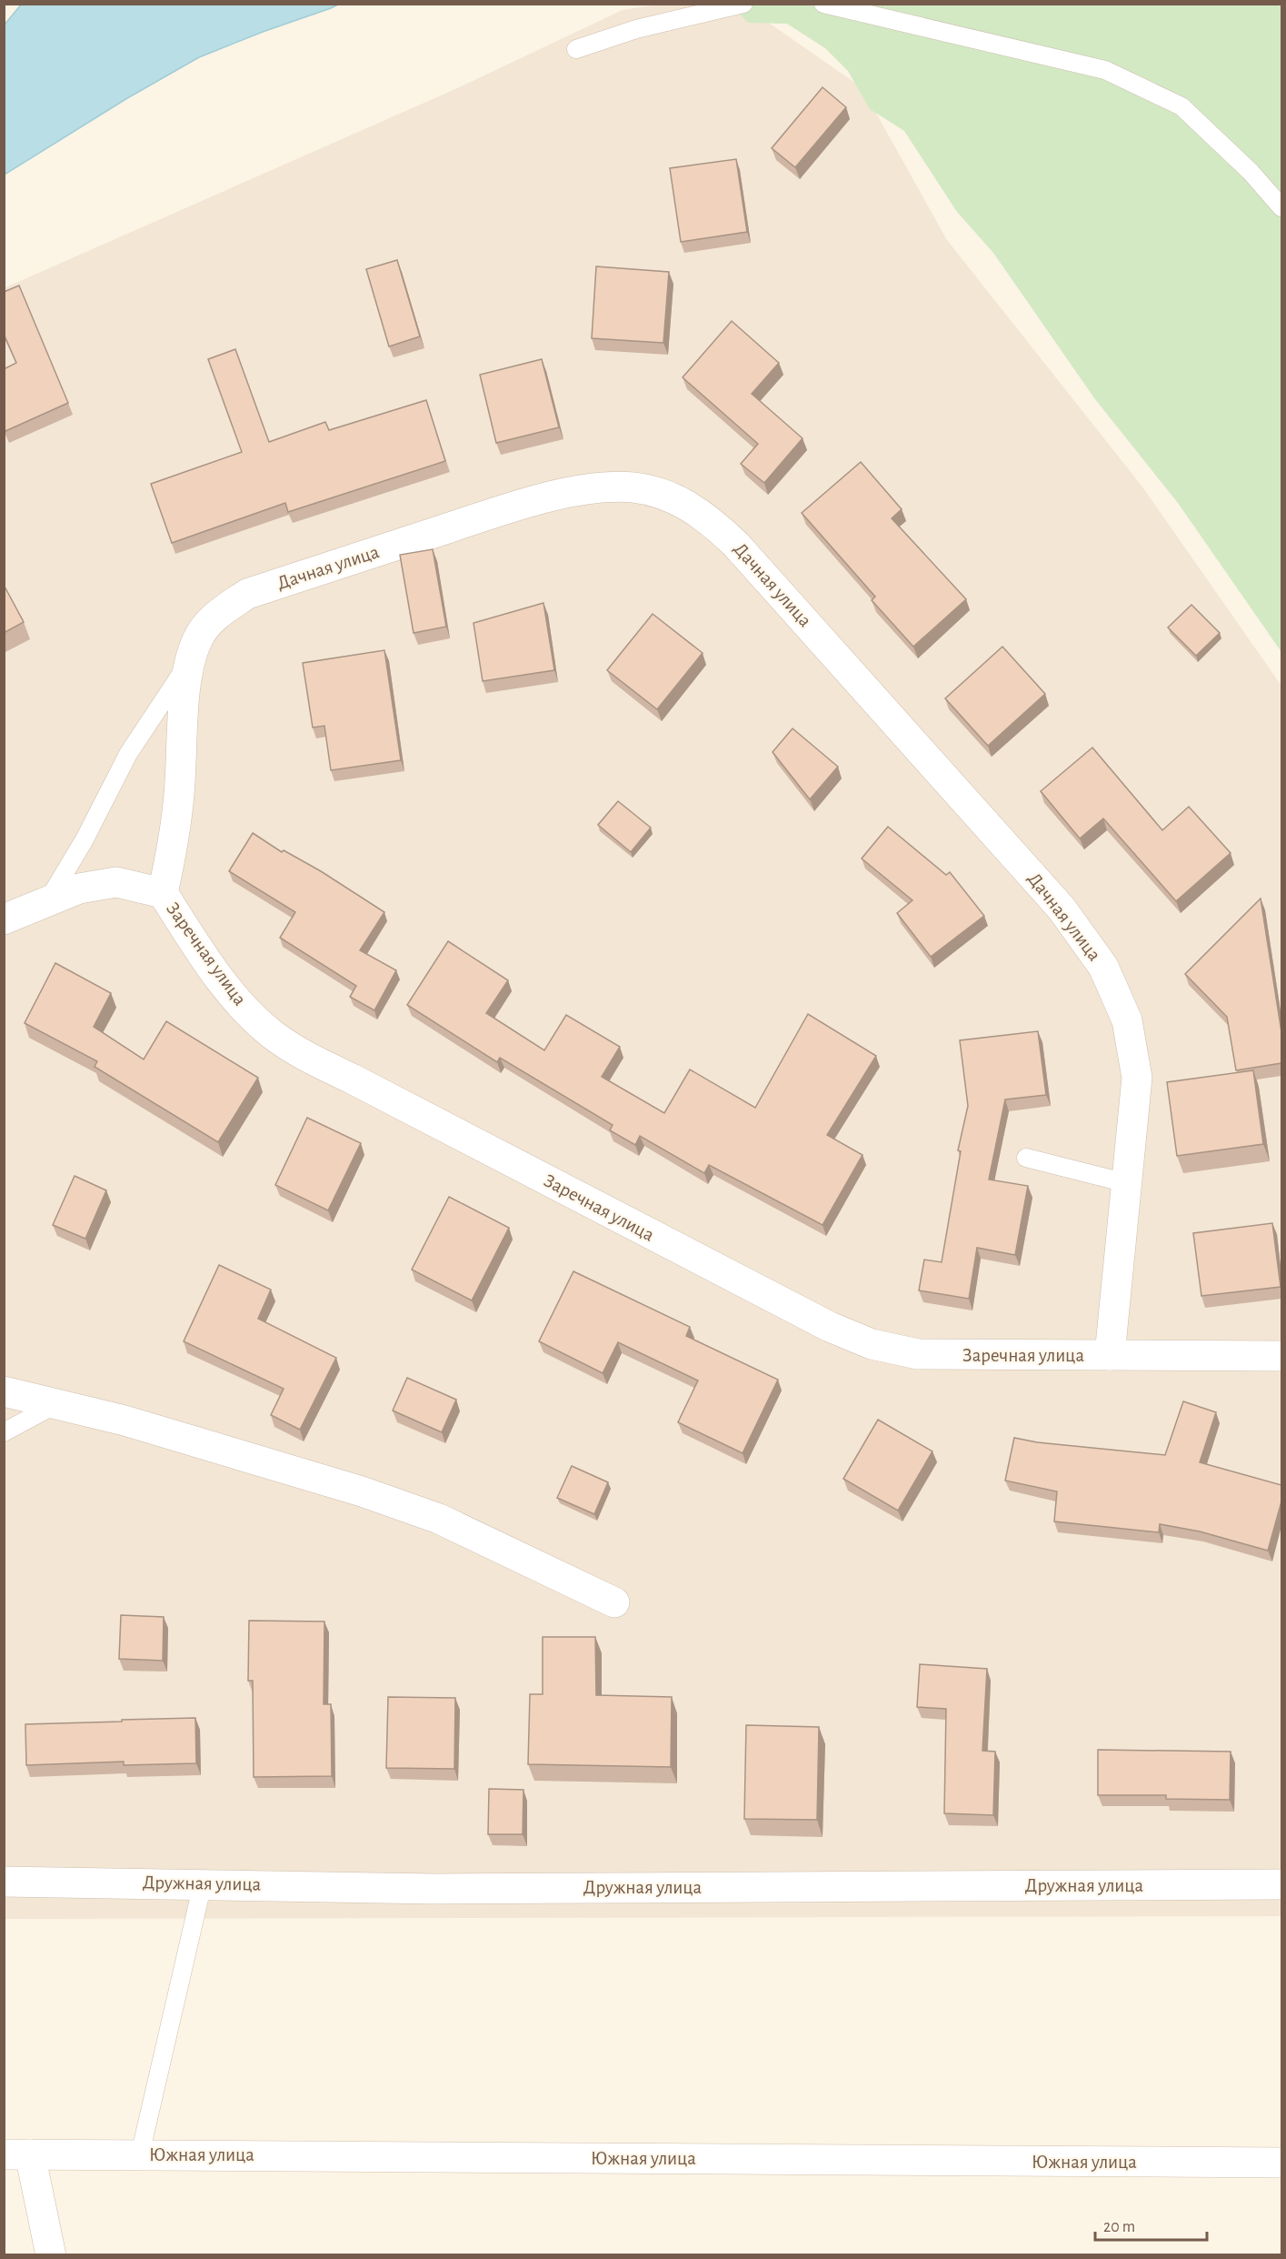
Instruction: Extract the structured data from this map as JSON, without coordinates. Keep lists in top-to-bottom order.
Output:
{
  "streets": {
    "street": [
      "Дачная улица",
      "Заречная улица",
      "Дружная улица",
      "Южная улица"
    ]
  },
  "crossings": [
    ["Дачная улица", "Заречная улица"]
  ],
  "scale_bar": "20 m"
}
